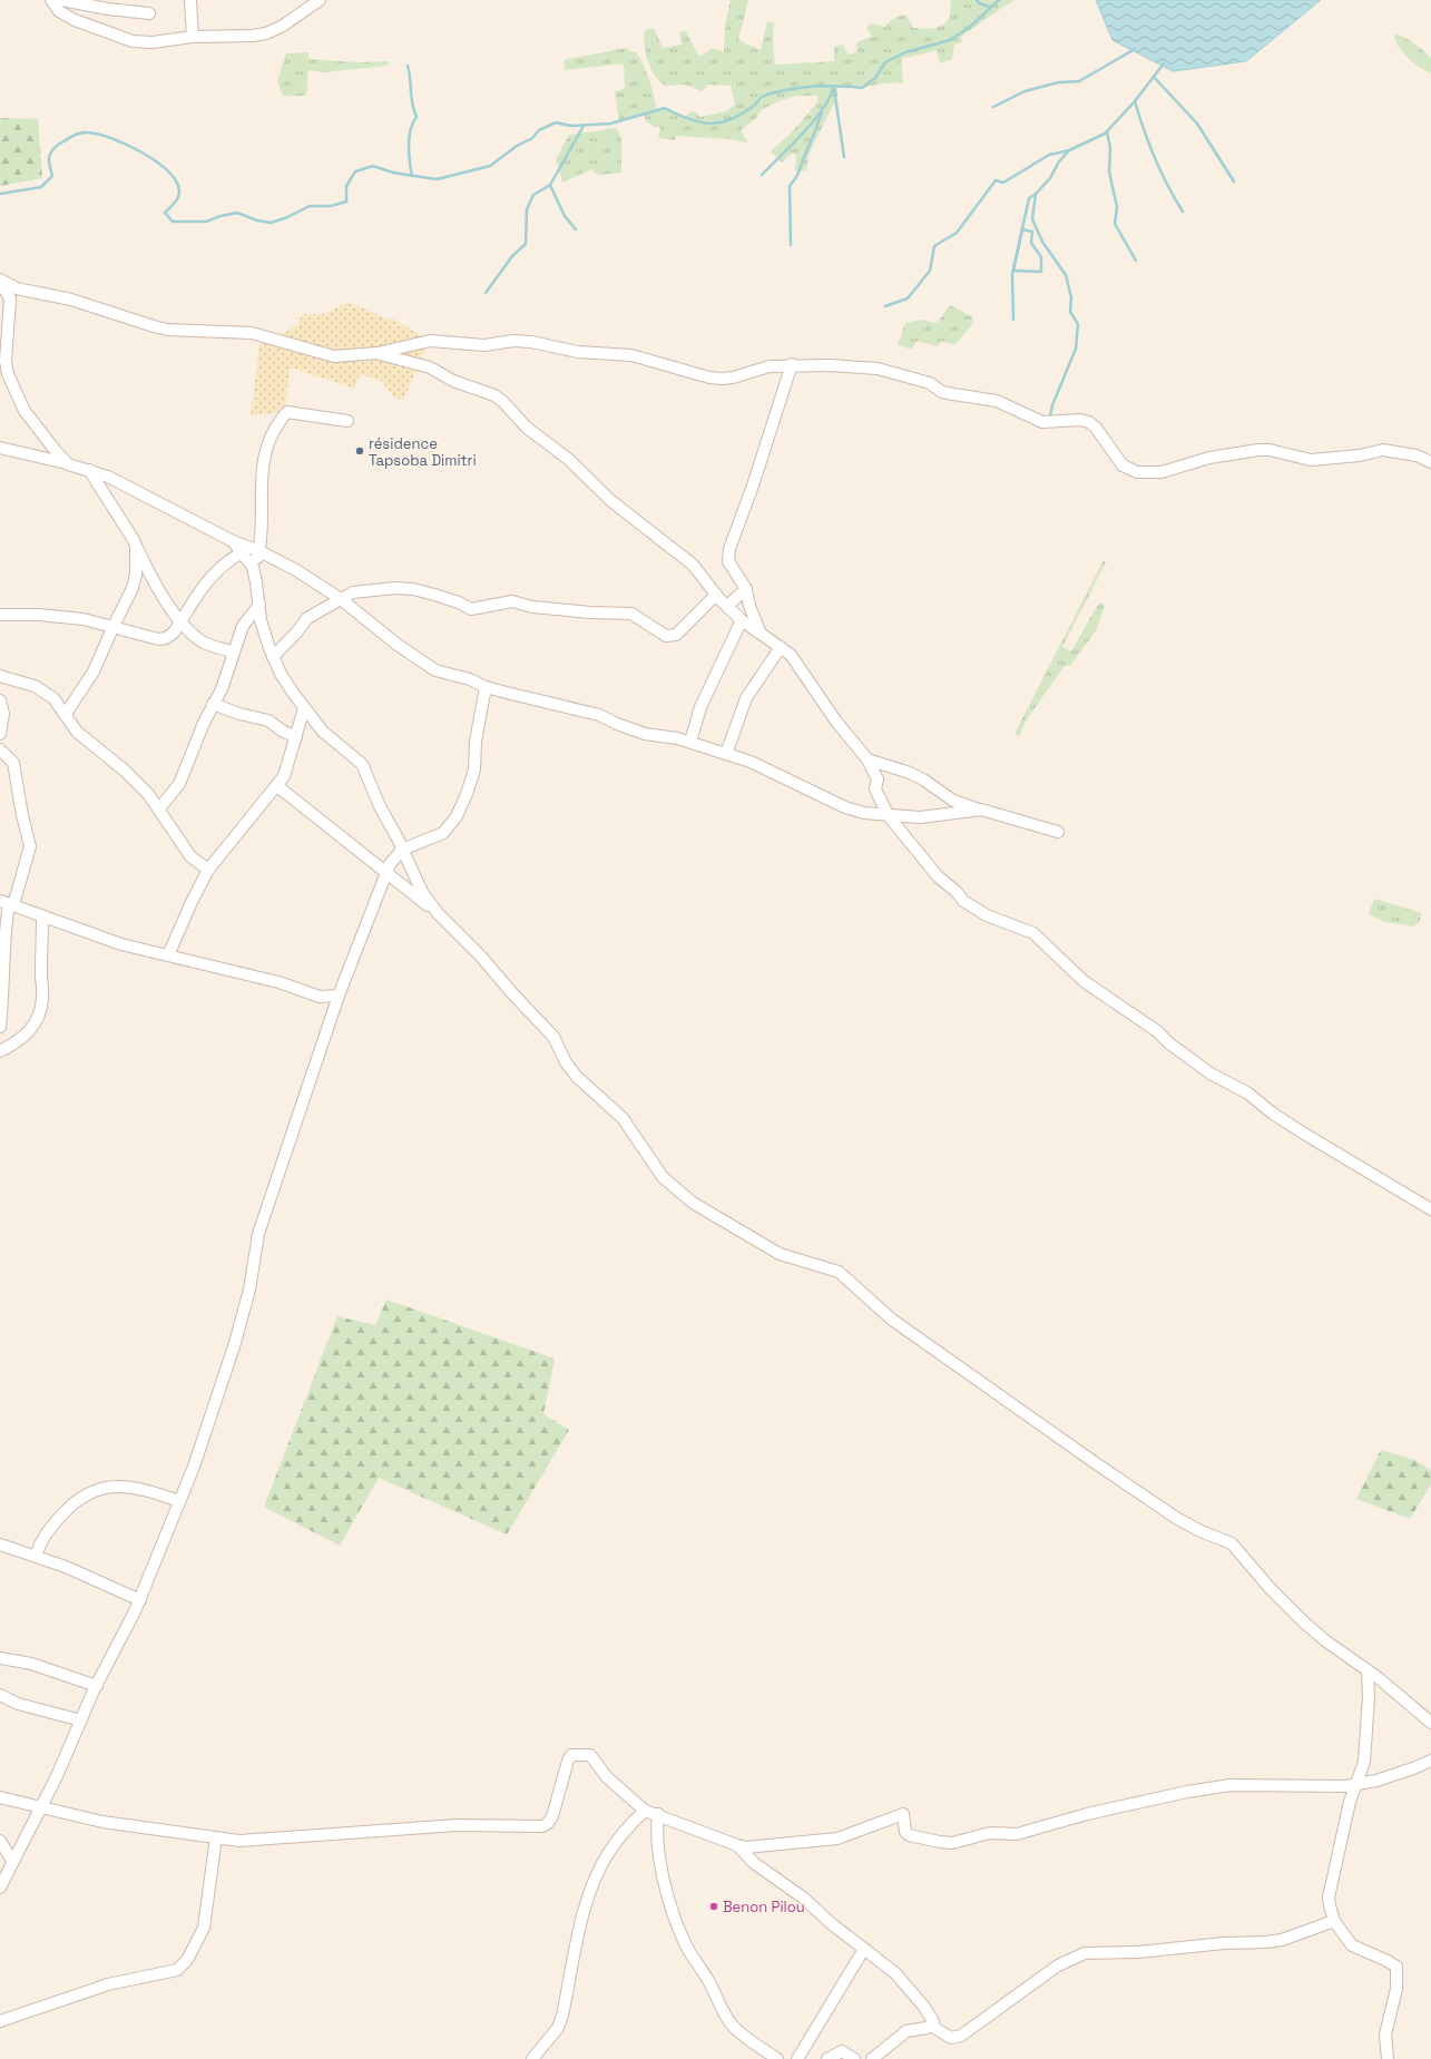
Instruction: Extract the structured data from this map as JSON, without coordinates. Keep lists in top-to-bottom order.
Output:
{
  "places": ["résidence Tapsoba Dimitri", "Benon Pilou"]
}
